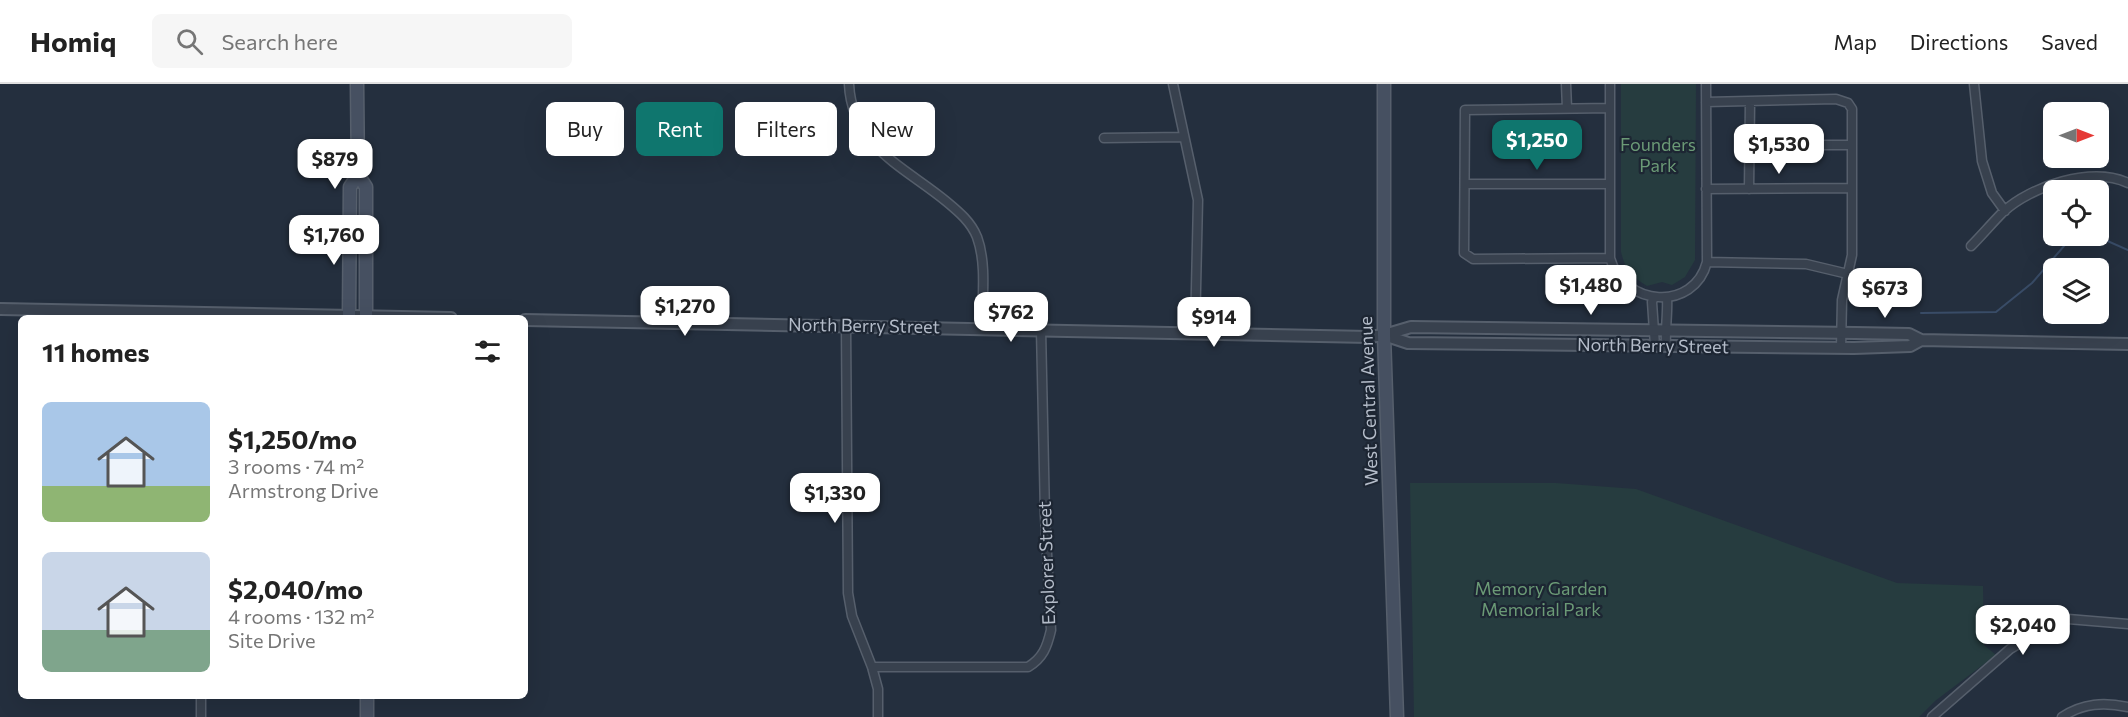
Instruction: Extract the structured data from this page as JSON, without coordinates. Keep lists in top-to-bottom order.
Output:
{
  "streets": {
    "main road": ["West Central Avenue"],
    "street": ["North Berry Street", "Explorer Street"]
  },
  "crossings": [
    ["North Berry Street", "West Central Avenue"],
    ["North Berry Street", "Explorer Street"]
  ],
  "parks": ["Founders Park", "Memory Garden Memorial Park"],
  "north": "right",
  "page": {
    "header": "Homiq",
    "search": "Search here",
    "nav": ["Map", "Directions", "Saved"],
    "chip": [
      "Buy",
      "Rent",
      "Filters",
      "New"
    ],
    "price": [
      "$1,250",
      "$1,530",
      "$879",
      "$1,760",
      "$1,480",
      "$673",
      "$1,270",
      "$762",
      "$914",
      "$1,330",
      "$2,040"
    ],
    "heading": "11 homes",
    "list": [
      {
        "name": "$1,250/mo",
        "note": "3 rooms · 74 m² · Armstrong Drive"
      },
      {
        "name": "$2,040/mo",
        "note": "4 rooms · 132 m² · Site Drive"
      }
    ]
  }
}
